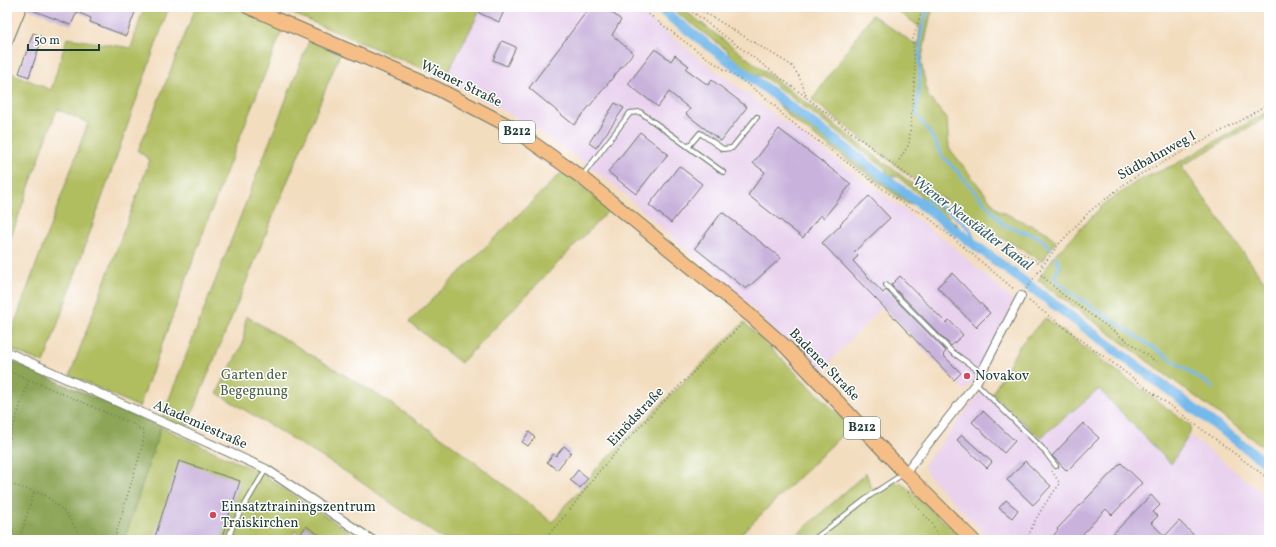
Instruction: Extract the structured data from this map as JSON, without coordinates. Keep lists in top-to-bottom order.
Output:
{
  "streets": {
    "main road": ["Wiener Straße", "B212", "Badener Straße"],
    "street": ["Akademiestraße"],
    "path": ["Südbahnweg I", "Einödstraße"]
  },
  "crossings": [
    ["Wiener Straße", "Badener Straße"],
    ["Wiener Straße", "Einödstraße"],
    ["Badener Straße", "Einödstraße"]
  ],
  "water": ["Wiener Neustädter Kanal"],
  "parks": ["Garten der Begegnung"],
  "places": ["Novakov", "Einsatztrainingszentrum Traiskirchen"],
  "scale_bar": "50 m"
}
